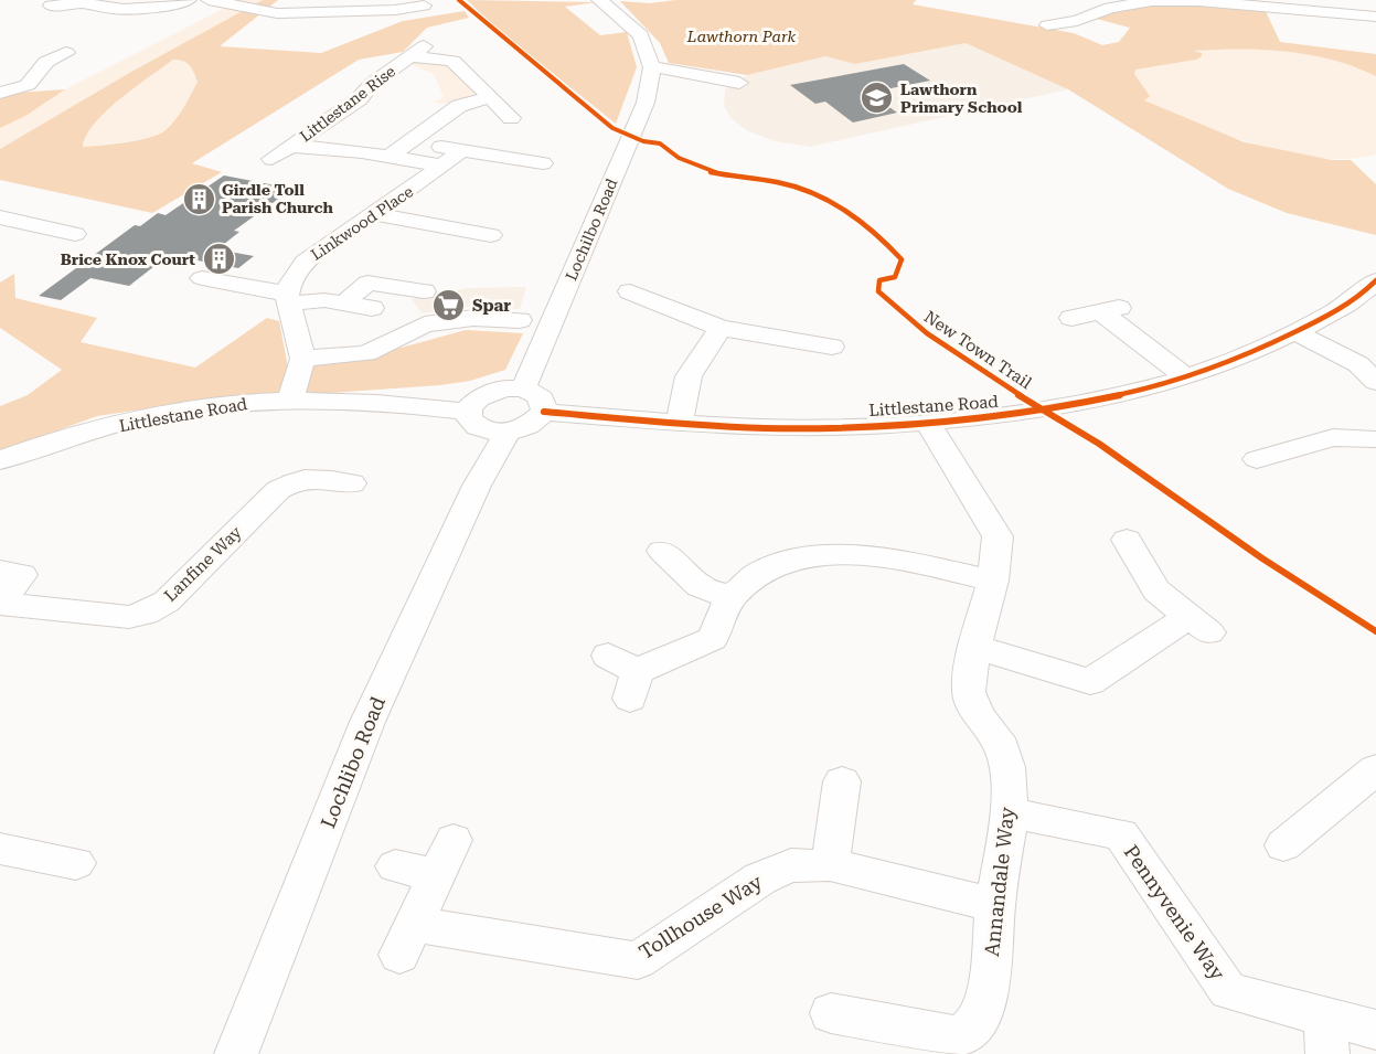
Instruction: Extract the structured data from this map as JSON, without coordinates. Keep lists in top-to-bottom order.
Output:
{
  "streets": {
    "street": [
      "Littlestane Rise",
      "Linkwood Place",
      "Lochilbo Road",
      "Littlestane Road",
      "Lanfine Way",
      "Lochlibo Road",
      "Annandale Way",
      "Pennyvenie Way",
      "Tollhouse Way"
    ],
    "cycle path": ["New Town Trail"]
  },
  "crossings": [
    ["Littlestane Rise", "Linkwood Place"],
    ["Littlestane Road", "Lochlibo Road"],
    ["Littlestane Road", "Annandale Way"],
    ["Annandale Way", "Pennyvenie Way"],
    ["Annandale Way", "Tollhouse Way"]
  ],
  "parks": ["Lawthorn Park"],
  "places": {
    "school or university": ["Lawthorn Primary School"],
    "building": ["Girdle Toll Parish Church", "Brice Knox Court"],
    "supermarket": ["Spar"]
  }
}
